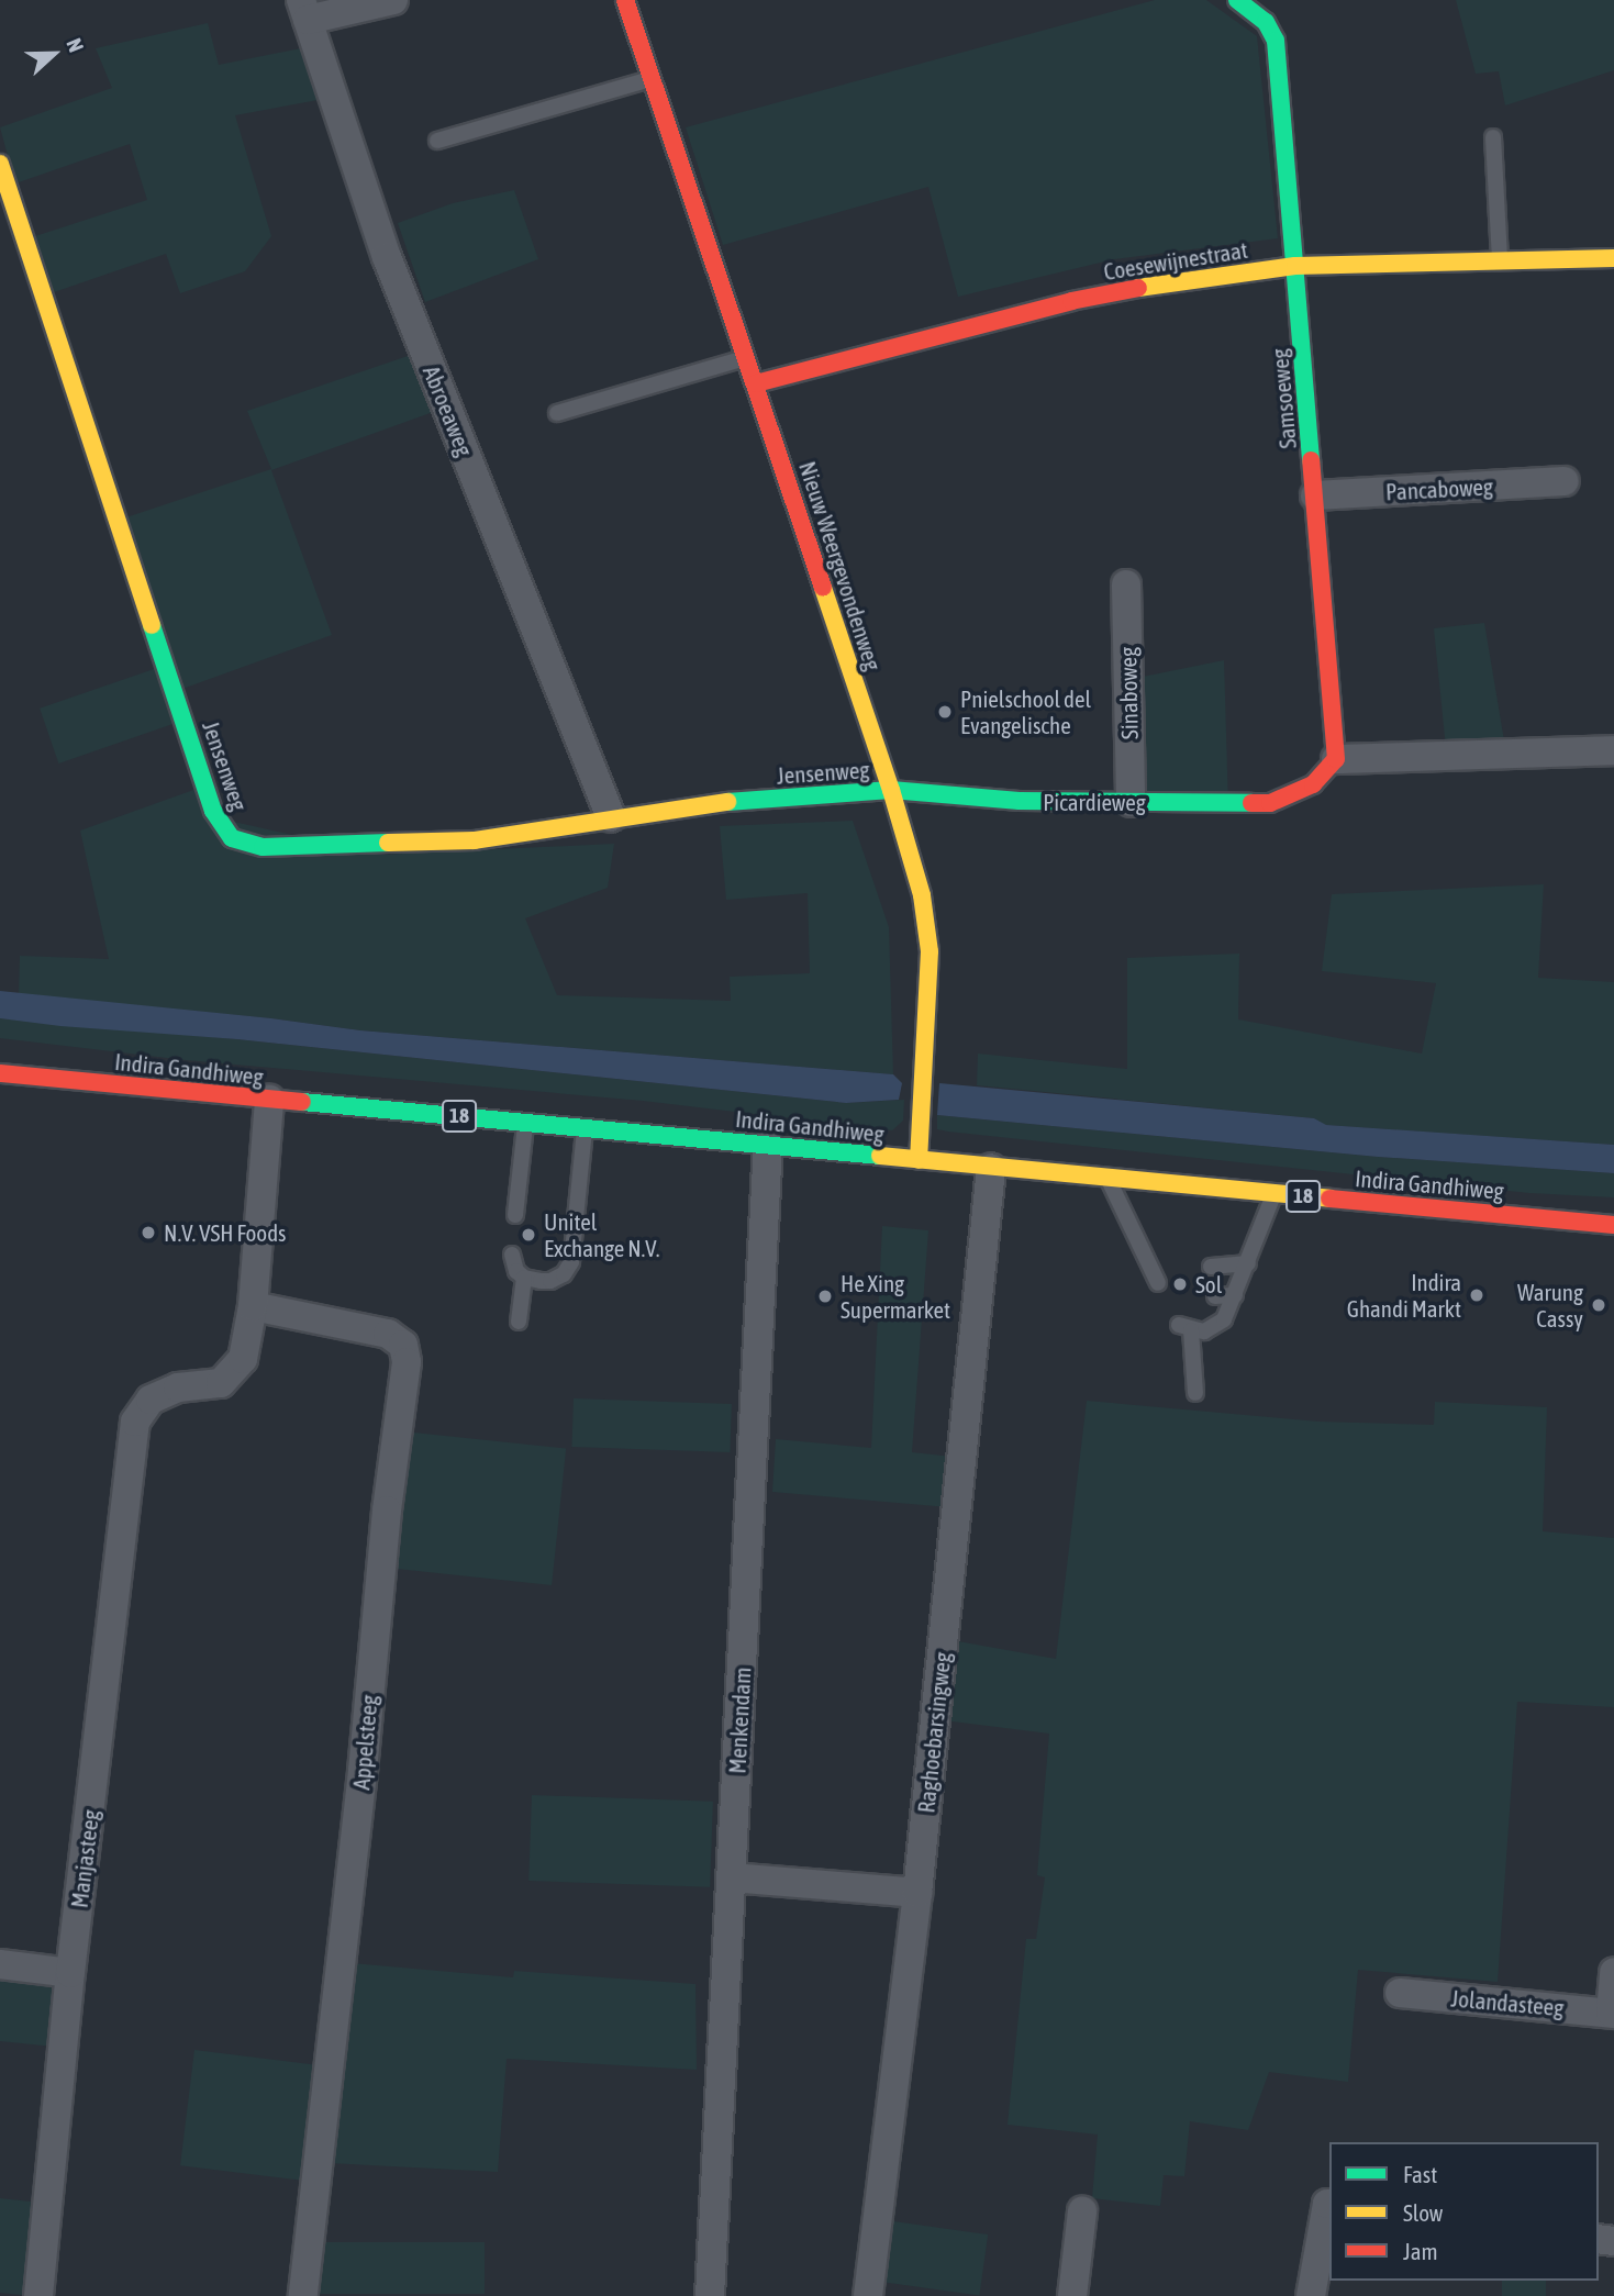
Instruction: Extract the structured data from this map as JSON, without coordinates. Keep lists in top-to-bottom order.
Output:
{
  "streets": {
    "street": [
      "Coesewijnestraat",
      "Samsoeweg",
      "Abroeaweg",
      "Pancaboweg",
      "Nieuw Weergevondenweg",
      "Sinaboweg",
      "Jensenweg",
      "Picardieweg",
      "Indira Gandhiweg",
      "18",
      "Menkendam",
      "Raghoebarsingweg",
      "Appelsteeg",
      "Manjasteeg",
      "Jolandasteeg"
    ]
  },
  "crossings": [
    ["Coesewijnestraat", "Samsoeweg"],
    ["Coesewijnestraat", "Nieuw Weergevondenweg"],
    ["Samsoeweg", "Pancaboweg"],
    ["Samsoeweg", "Picardieweg"],
    ["Abroeaweg", "Jensenweg"],
    ["Nieuw Weergevondenweg", "Jensenweg"],
    ["Nieuw Weergevondenweg", "Picardieweg"],
    ["Nieuw Weergevondenweg", "Indira Gandhiweg"],
    ["Sinaboweg", "Picardieweg"],
    ["Jensenweg", "Picardieweg"],
    ["Indira Gandhiweg", "Menkendam"],
    ["Indira Gandhiweg", "Raghoebarsingweg"],
    ["Appelsteeg", "Manjasteeg"]
  ],
  "places": [
    "Pnielschool del Evangelische",
    "N.V. VSH Foods",
    "Unitel Exchange N.V.",
    "Sol",
    "Indira Ghandi Markt",
    "He Xing Supermarket",
    "Warung Cassy"
  ],
  "legend": ["Fast", "Slow", "Jam"],
  "north": "right"
}
